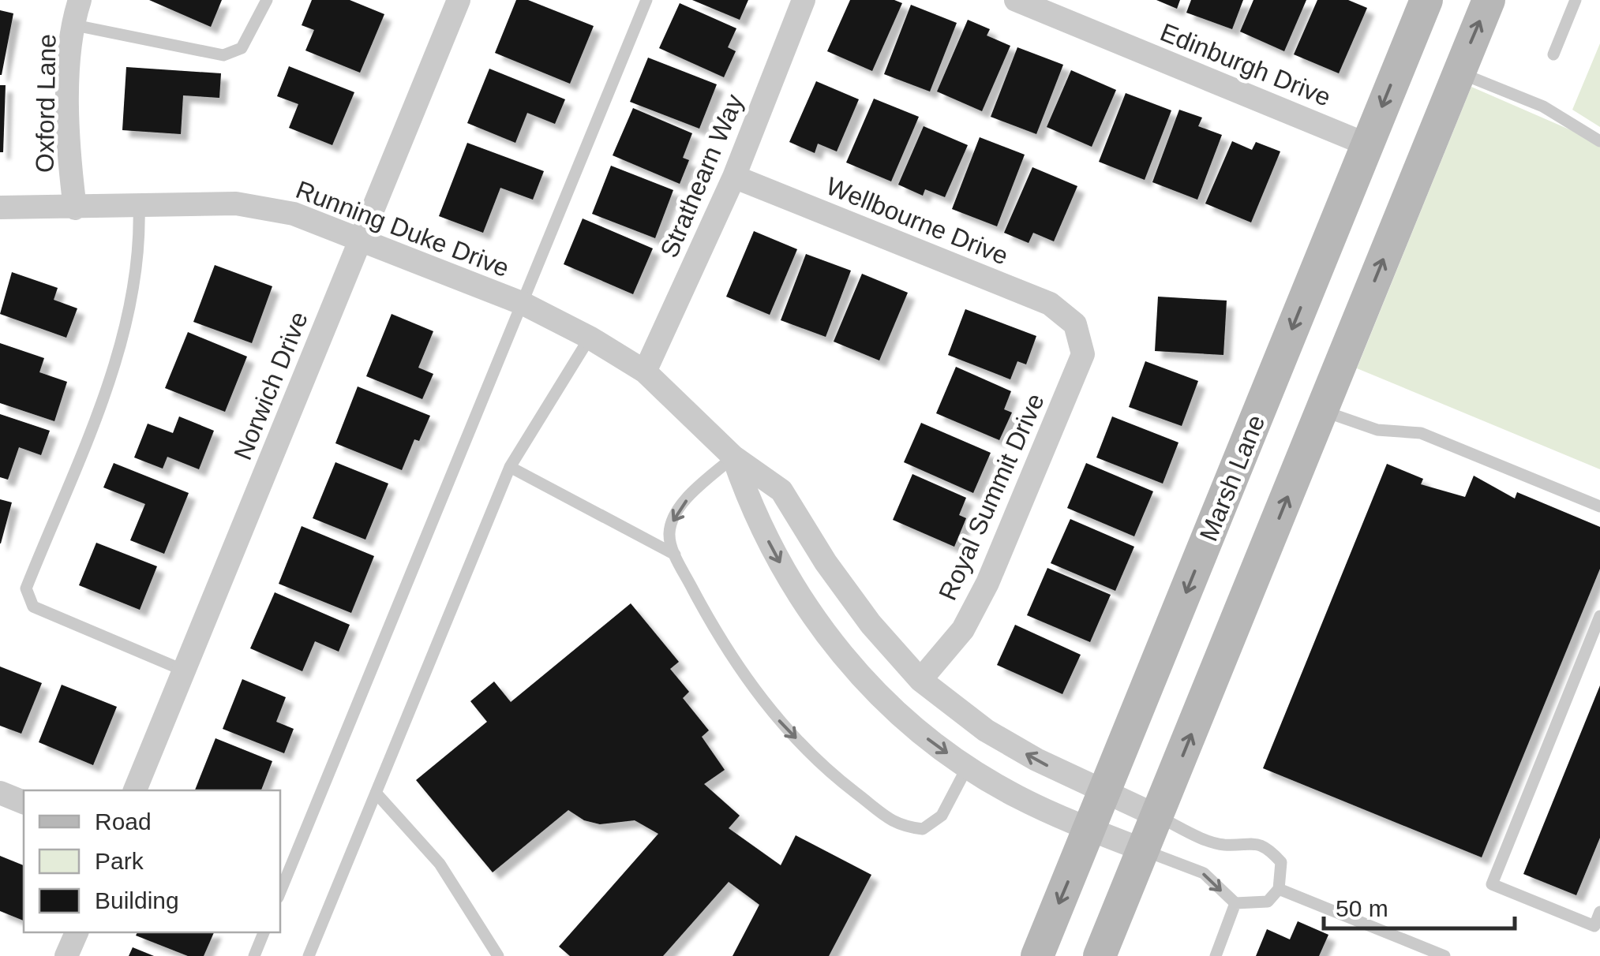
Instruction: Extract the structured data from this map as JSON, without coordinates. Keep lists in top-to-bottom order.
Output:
{
  "streets": {
    "main road": ["Marsh Lane"],
    "street": [
      "Edinburgh Drive",
      "Oxford Lane",
      "Strathearn Way",
      "Wellbourne Drive",
      "Running Duke Drive",
      "Norwich Drive",
      "Royal Summit Drive"
    ]
  },
  "crossings": [
    ["Edinburgh Drive", "Marsh Lane"],
    ["Oxford Lane", "Running Duke Drive"],
    ["Strathearn Way", "Wellbourne Drive"],
    ["Strathearn Way", "Running Duke Drive"],
    ["Wellbourne Drive", "Royal Summit Drive"],
    ["Running Duke Drive", "Norwich Drive"],
    ["Running Duke Drive", "Marsh Lane"],
    ["Running Duke Drive", "Royal Summit Drive"]
  ],
  "legend": ["Road", "Park", "Building"],
  "scale_bar": "50 m"
}
